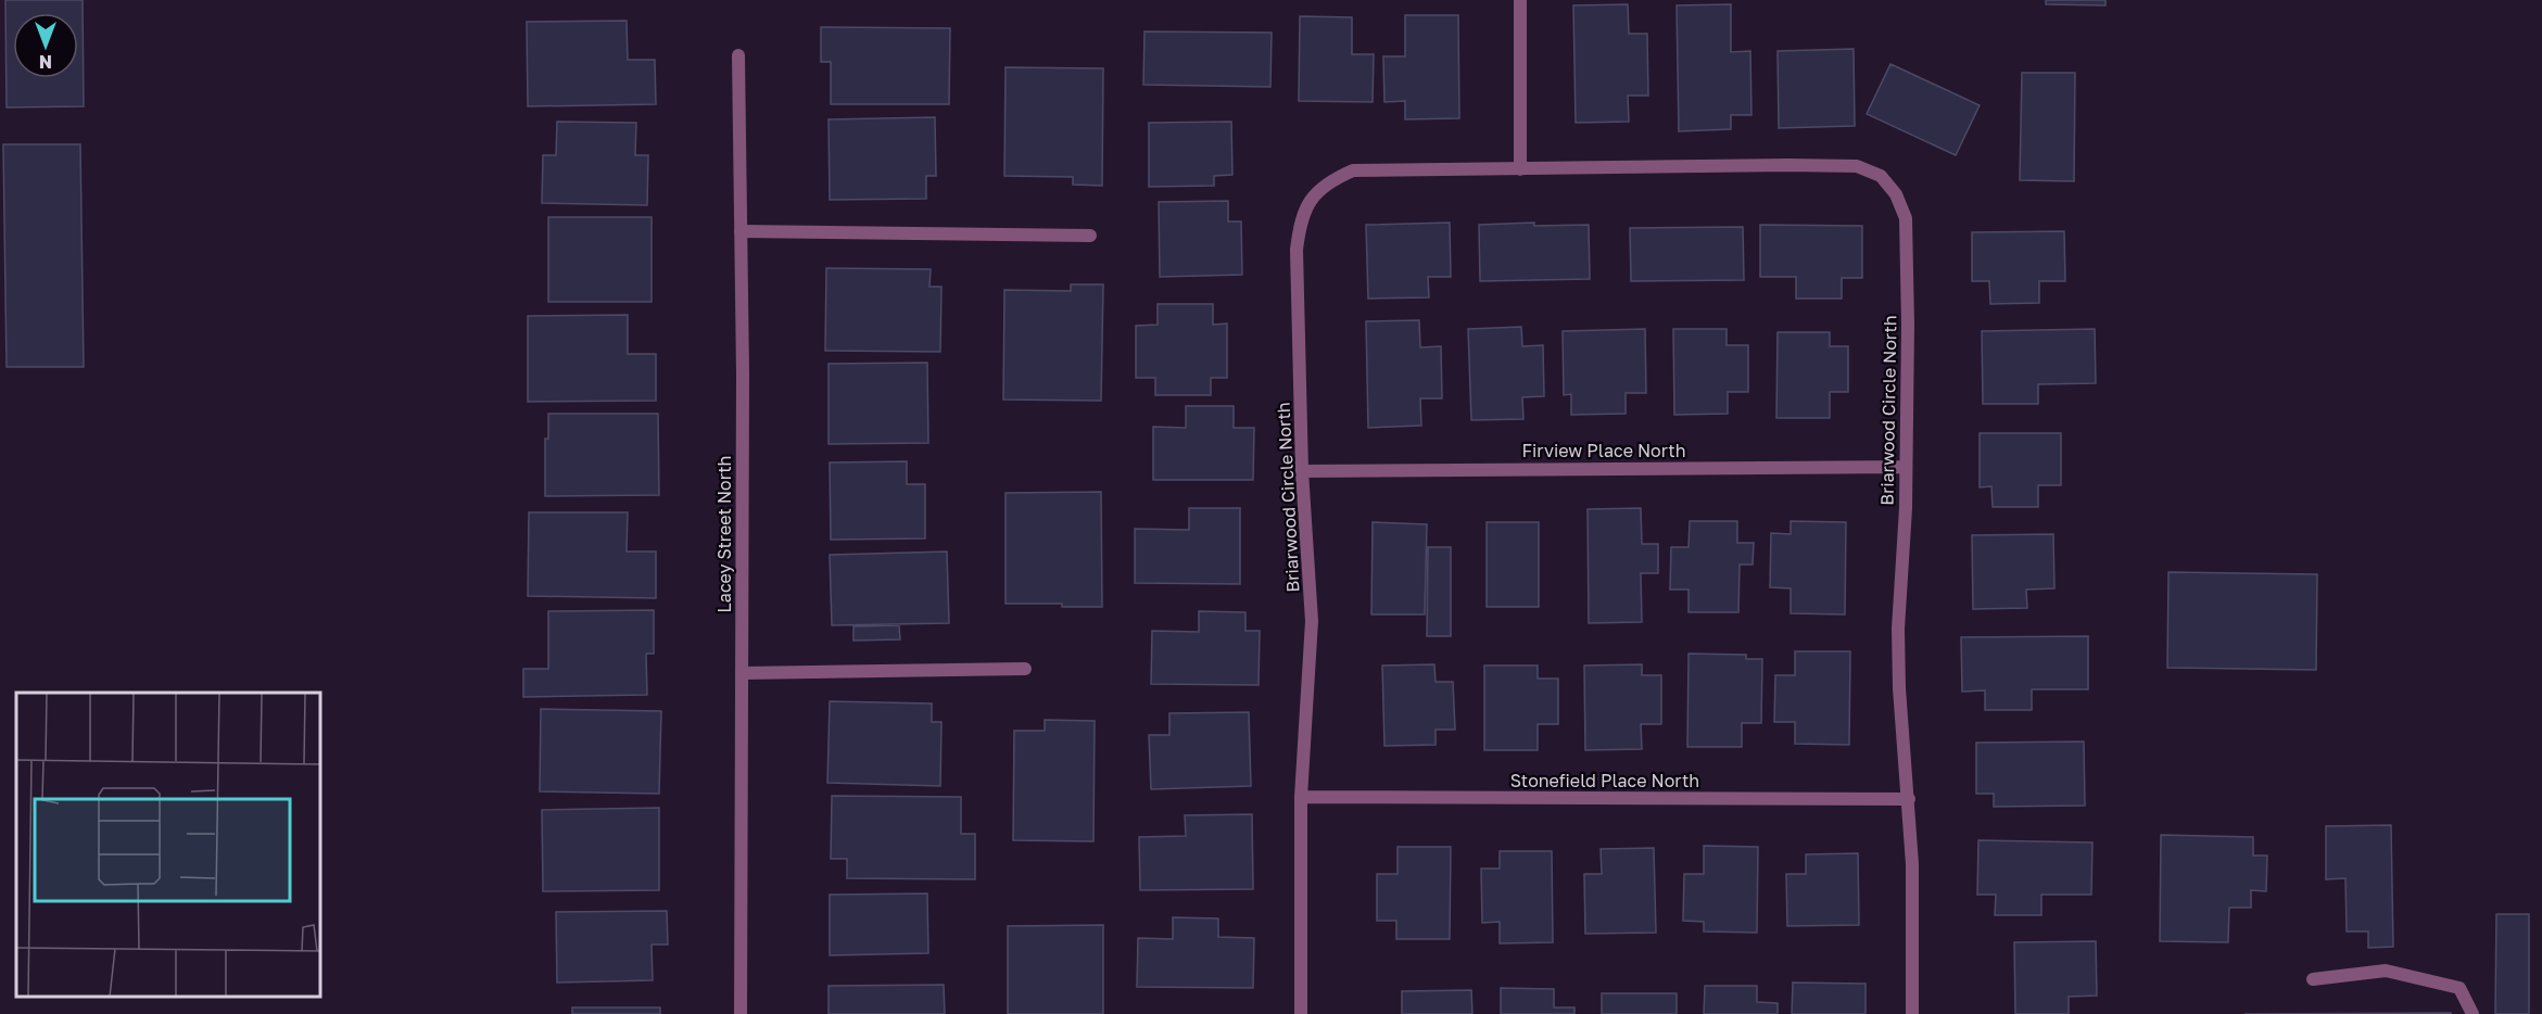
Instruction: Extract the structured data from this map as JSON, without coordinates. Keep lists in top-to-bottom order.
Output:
{
  "streets": {
    "street": [
      "Briarwood Circle North",
      "Firview Place North",
      "Lacey Street North",
      "Stonefield Place North"
    ]
  },
  "crossings": [
    ["Briarwood Circle North", "Firview Place North"],
    ["Briarwood Circle North", "Stonefield Place North"]
  ],
  "north": "bottom"
}
